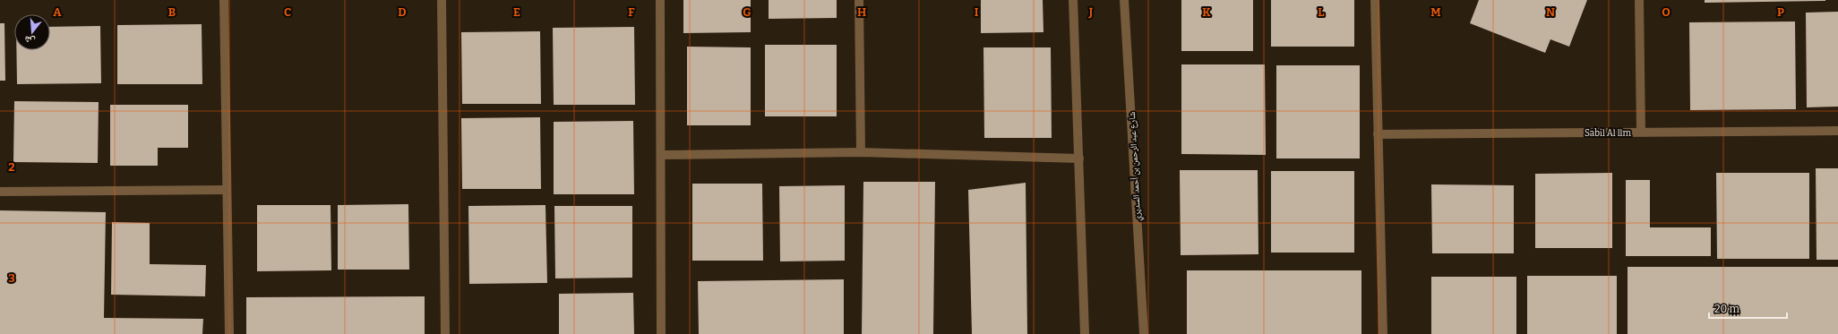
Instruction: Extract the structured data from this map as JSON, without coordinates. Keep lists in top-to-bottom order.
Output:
{
  "streets": {
    "street": ["Sabil Al llm", "شارع عبد الرحمن بن أحمد السديري"]
  },
  "scale_bar": "20 m",
  "north": "bottom",
  "grid": {
    "columns": [
      "A",
      "B",
      "C",
      "D",
      "E",
      "F",
      "G",
      "H",
      "I",
      "J",
      "K",
      "L",
      "M",
      "N",
      "O",
      "P"
    ],
    "rows": ["2", "3"]
  }
}
